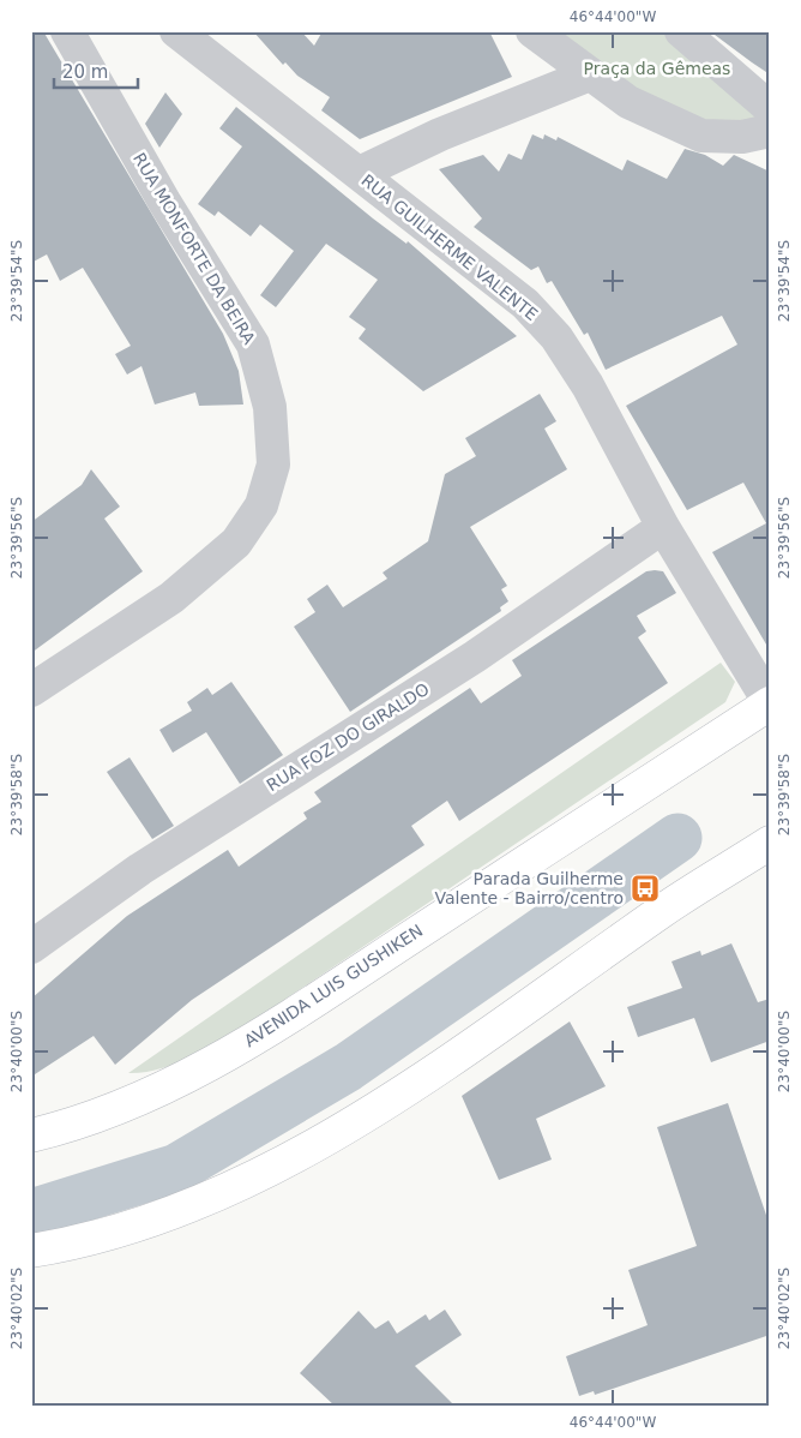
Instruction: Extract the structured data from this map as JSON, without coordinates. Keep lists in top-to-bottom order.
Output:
{
  "streets": {
    "main road": ["AVENIDA LUIS GUSHIKEN"],
    "street": ["RUA GUILHERME VALENTE", "RUA MONFORTE DA BEIRA", "RUA FOZ DO GIRALDO"]
  },
  "crossings": [
    ["RUA GUILHERME VALENTE", "RUA FOZ DO GIRALDO"],
    ["RUA GUILHERME VALENTE", "AVENIDA LUIS GUSHIKEN"]
  ],
  "parks": ["Praça da Gêmeas"],
  "places": {
    "bus stop": ["Parada Guilherme Valente - Bairro/centro"]
  },
  "scale_bar": "20 m",
  "coordinates": [
    "46°44'00\"W",
    "23°39'54\"S",
    "23°39'56\"S",
    "23°39'58\"S",
    "23°40'00\"S",
    "23°40'02\"S"
  ]
}
